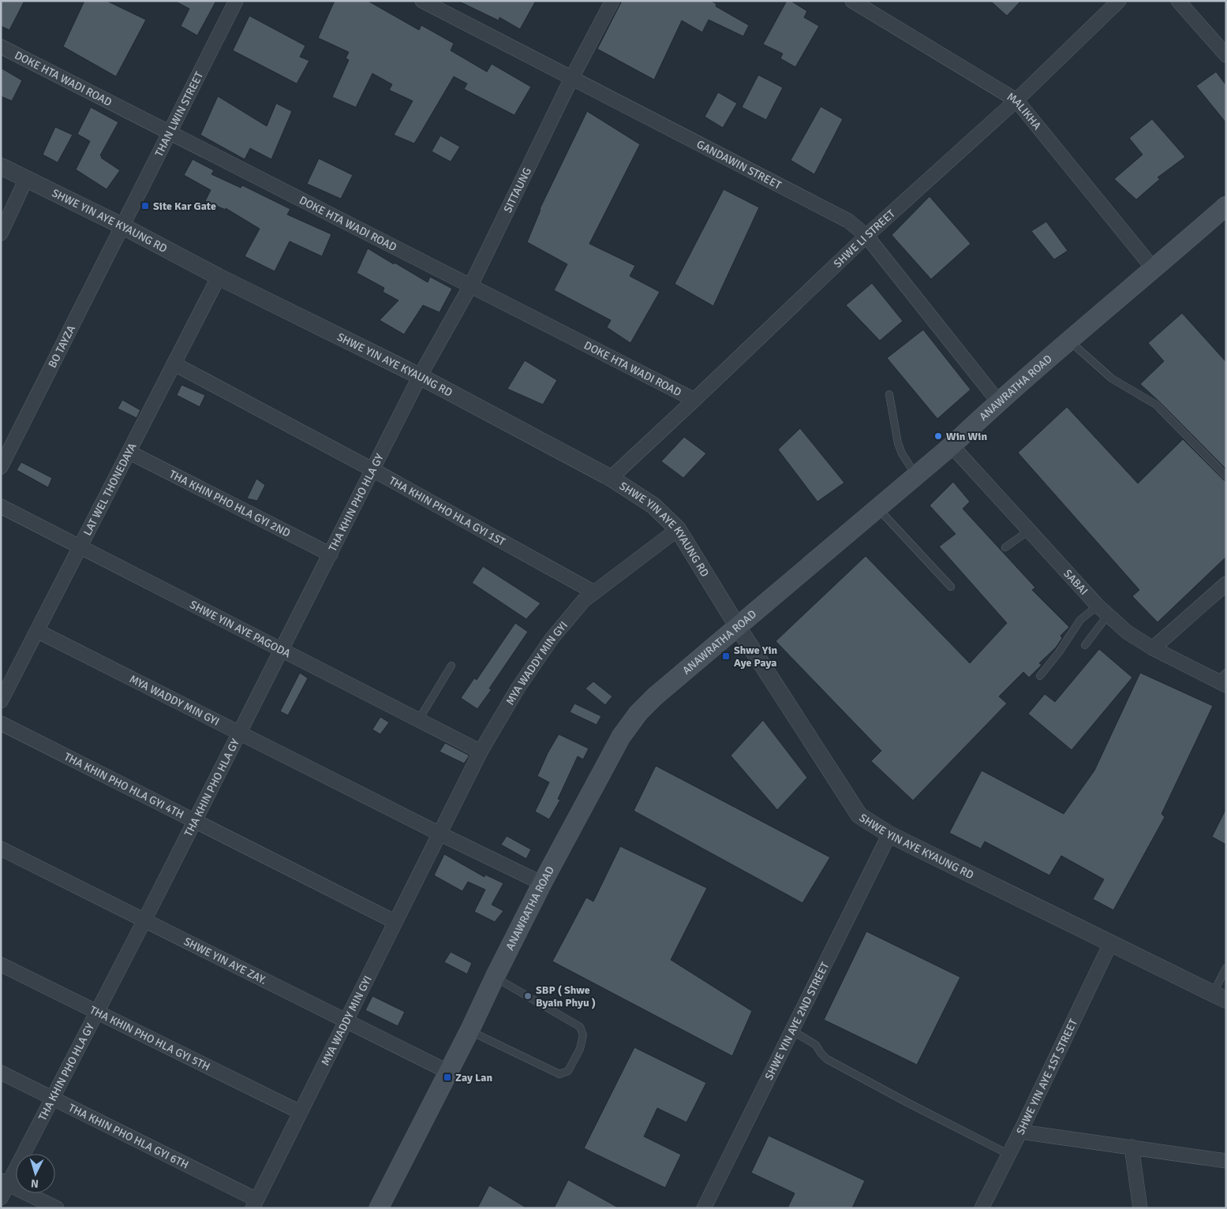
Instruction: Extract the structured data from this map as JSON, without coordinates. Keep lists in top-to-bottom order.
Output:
{
  "streets": {
    "main road": ["ANAWRATHA ROAD"],
    "street": [
      "DOKE HTA WADI ROAD",
      "MALIKHA",
      "THAN LWIN STREET",
      "GANDAWIN STREET",
      "SITTAUNG",
      "SHWE YIN AYE KYAUNG RD",
      "SHWE LI STREET",
      "BO TAYZA",
      "LAT WEL THONEDAYA",
      "THA KHIN PHO HLA GYI 2ND",
      "THA KHIN PHO HLA GY",
      "THA KHIN PHO HLA GYI 1ST",
      "SABAI",
      "SHWE YIN AYE PAGODA",
      "MYA WADDY MIN GYI",
      "THA KHIN PHO HLA GYI 4TH",
      "SHWE YIN AYE ZAY.",
      "SHWE YIN AYE 2ND STREET",
      "THA KHIN PHO HLA GYI 5TH",
      "SHWE YIN AYE 1ST STREET",
      "THA KHIN PHO HLA GYI 6TH"
    ]
  },
  "crossings": [
    ["DOKE HTA WADI ROAD", "THAN LWIN STREET"],
    ["DOKE HTA WADI ROAD", "SITTAUNG"],
    ["DOKE HTA WADI ROAD", "SHWE LI STREET"],
    ["MALIKHA", "SHWE LI STREET"],
    ["MALIKHA", "ANAWRATHA ROAD"],
    ["THAN LWIN STREET", "SHWE YIN AYE KYAUNG RD"],
    ["THAN LWIN STREET", "BO TAYZA"],
    ["GANDAWIN STREET", "SITTAUNG"],
    ["GANDAWIN STREET", "SHWE LI STREET"],
    ["GANDAWIN STREET", "ANAWRATHA ROAD"],
    ["SITTAUNG", "SHWE YIN AYE KYAUNG RD"],
    ["SITTAUNG", "THA KHIN PHO HLA GY"],
    ["SHWE YIN AYE KYAUNG RD", "SHWE LI STREET"],
    ["SHWE YIN AYE KYAUNG RD", "BO TAYZA"],
    ["SHWE YIN AYE KYAUNG RD", "ANAWRATHA ROAD"],
    ["SHWE YIN AYE KYAUNG RD", "LAT WEL THONEDAYA"],
    ["SHWE YIN AYE KYAUNG RD", "THA KHIN PHO HLA GY"],
    ["SHWE YIN AYE KYAUNG RD", "MYA WADDY MIN GYI"],
    ["SHWE YIN AYE KYAUNG RD", "SHWE YIN AYE 2ND STREET"],
    ["SHWE YIN AYE KYAUNG RD", "SHWE YIN AYE 1ST STREET"],
    ["ANAWRATHA ROAD", "SABAI"],
    ["ANAWRATHA ROAD", "MYA WADDY MIN GYI"],
    ["ANAWRATHA ROAD", "SHWE YIN AYE ZAY."],
    ["LAT WEL THONEDAYA", "THA KHIN PHO HLA GYI 2ND"],
    ["LAT WEL THONEDAYA", "THA KHIN PHO HLA GYI 1ST"],
    ["LAT WEL THONEDAYA", "SHWE YIN AYE PAGODA"],
    ["LAT WEL THONEDAYA", "MYA WADDY MIN GYI"],
    ["THA KHIN PHO HLA GYI 2ND", "THA KHIN PHO HLA GY"],
    ["THA KHIN PHO HLA GY", "THA KHIN PHO HLA GYI 1ST"],
    ["THA KHIN PHO HLA GY", "SHWE YIN AYE PAGODA"],
    ["THA KHIN PHO HLA GY", "MYA WADDY MIN GYI"],
    ["THA KHIN PHO HLA GY", "THA KHIN PHO HLA GYI 4TH"],
    ["THA KHIN PHO HLA GY", "SHWE YIN AYE ZAY."],
    ["THA KHIN PHO HLA GY", "THA KHIN PHO HLA GYI 5TH"],
    ["THA KHIN PHO HLA GY", "THA KHIN PHO HLA GYI 6TH"],
    ["THA KHIN PHO HLA GYI 1ST", "MYA WADDY MIN GYI"],
    ["SHWE YIN AYE PAGODA", "MYA WADDY MIN GYI"],
    ["MYA WADDY MIN GYI", "THA KHIN PHO HLA GYI 4TH"],
    ["MYA WADDY MIN GYI", "SHWE YIN AYE ZAY."],
    ["MYA WADDY MIN GYI", "THA KHIN PHO HLA GYI 5TH"],
    ["MYA WADDY MIN GYI", "THA KHIN PHO HLA GYI 6TH"]
  ],
  "places": {
    "transit": ["Site Kar Gate", "Shwe Yin Aye Paya", "Zay Lan"],
    "other": ["Win Win", "SBP ( Shwe Byain Phyu )"]
  },
  "north": "bottom"
}
